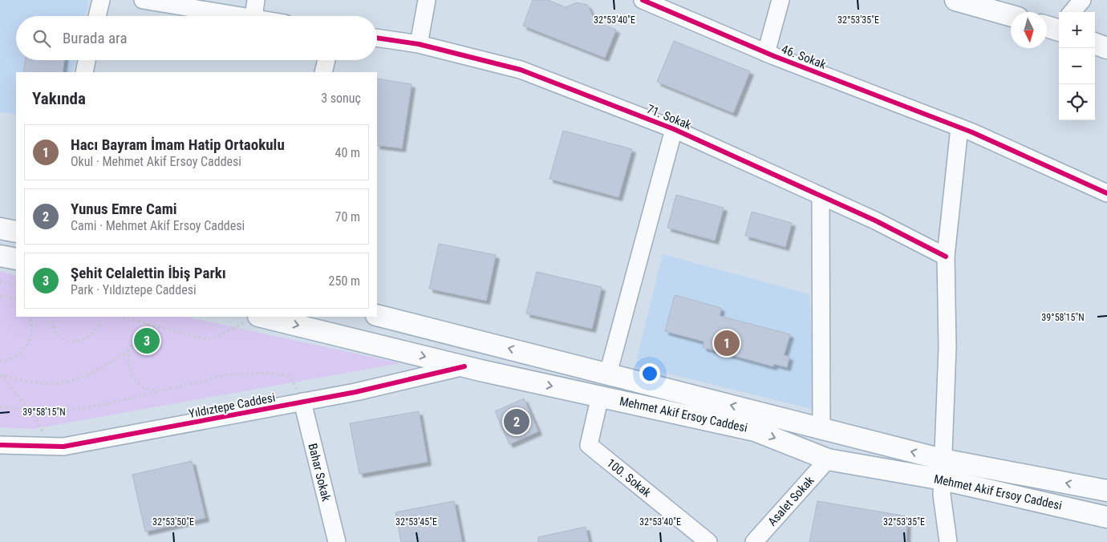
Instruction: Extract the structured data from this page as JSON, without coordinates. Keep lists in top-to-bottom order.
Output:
{
  "streets": {
    "main road": ["Mehmet Akif Ersoy Caddesi"],
    "street": [
      "46. Sokak",
      "71. Sokak",
      "Yıldıztepe Caddesi",
      "Bahar Sokak",
      "100. Sokak",
      "Asalet Sokak"
    ]
  },
  "crossings": [
    ["Yıldıztepe Caddesi", "Mehmet Akif Ersoy Caddesi"],
    ["Yıldıztepe Caddesi", "Bahar Sokak"],
    ["Mehmet Akif Ersoy Caddesi", "100. Sokak"],
    ["Mehmet Akif Ersoy Caddesi", "Asalet Sokak"]
  ],
  "north": "bottom",
  "page": {
    "map_buttons": ["+", "−"],
    "search": "Burada ara",
    "heading": ["Yakında", "3 sonuç"],
    "list": [
      {
        "mark": "1",
        "name": "Hacı Bayram İmam Hatip Ortaokulu",
        "note": "Okul · Mehmet Akif Ersoy Caddesi",
        "value": "40 m"
      },
      {
        "mark": "2",
        "name": "Yunus Emre Cami",
        "note": "Cami · Mehmet Akif Ersoy Caddesi",
        "value": "70 m"
      },
      {
        "mark": "3",
        "name": "Şehit Celalettin İbiş Parkı",
        "note": "Park · Yıldıztepe Caddesi",
        "value": "250 m"
      }
    ],
    "pins": ["3", "1", "2"]
  },
  "coordinates": [
    "32°53'40\"E",
    "32°53'35\"E",
    "39°58'15\"N",
    "32°53'50\"E",
    "32°53'45\"E"
  ]
}
